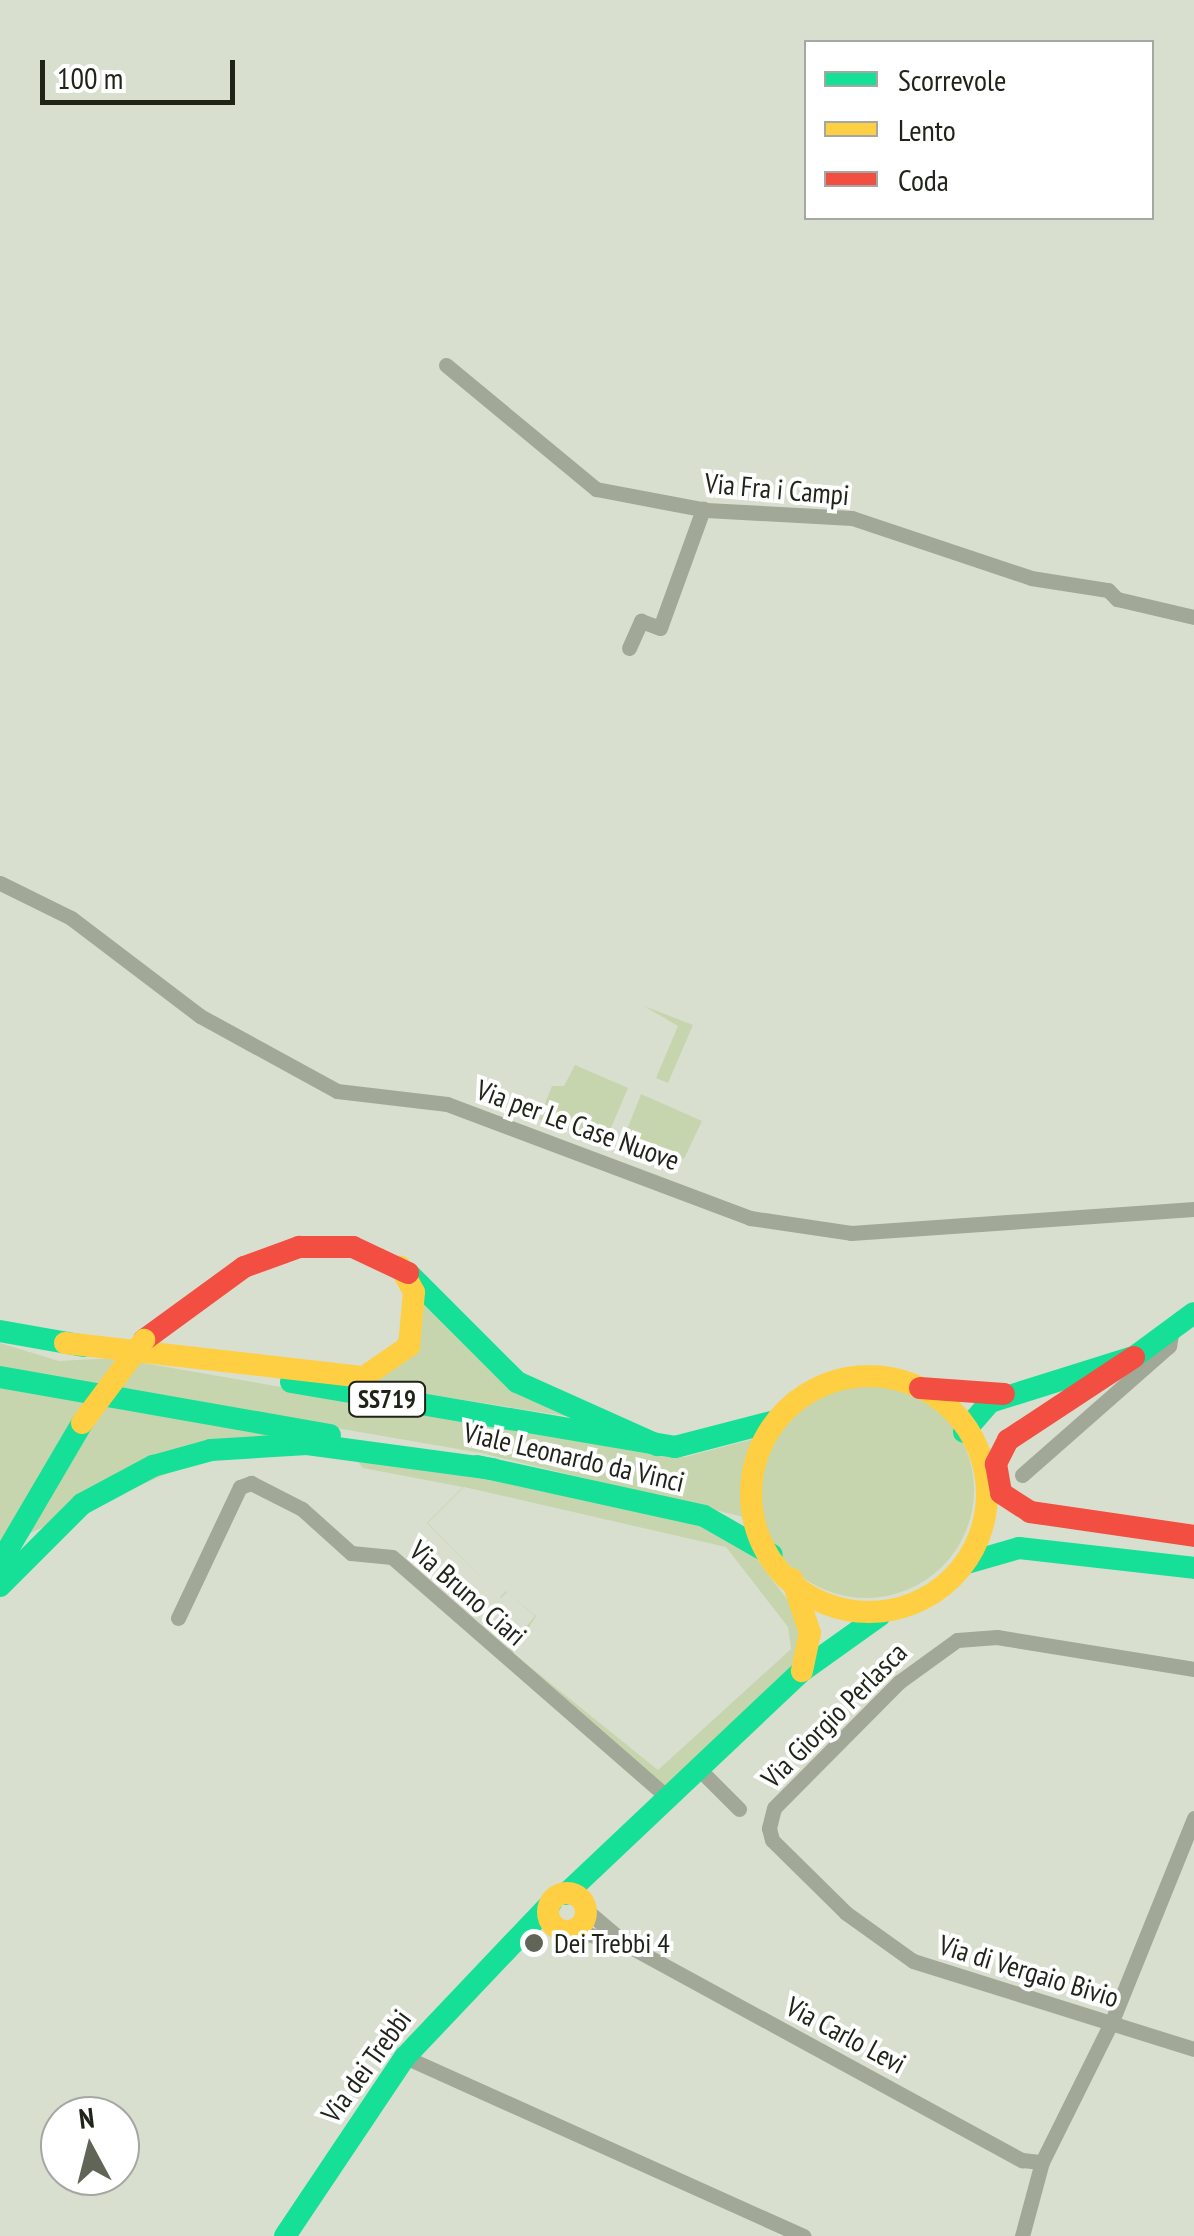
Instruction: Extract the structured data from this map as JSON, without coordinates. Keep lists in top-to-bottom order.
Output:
{
  "streets": {
    "main road": ["SS719", "Viale Leonardo da Vinci", "Via dei Trebbi"],
    "street": [
      "Via Fra i Campi",
      "Via per Le Case Nuove",
      "Via Bruno Ciari",
      "Via Giorgio Perlasca",
      "Via di Vergaio Bivio",
      "Via Carlo Levi"
    ]
  },
  "crossings": [
    ["Via Giorgio Perlasca", "Via di Vergaio Bivio"],
    ["Via Carlo Levi", "Via dei Trebbi"]
  ],
  "places": ["Dei Trebbi 4"],
  "legend": ["Scorrevole", "Lento", "Coda"],
  "scale_bar": "100 m",
  "north": "top"
}
